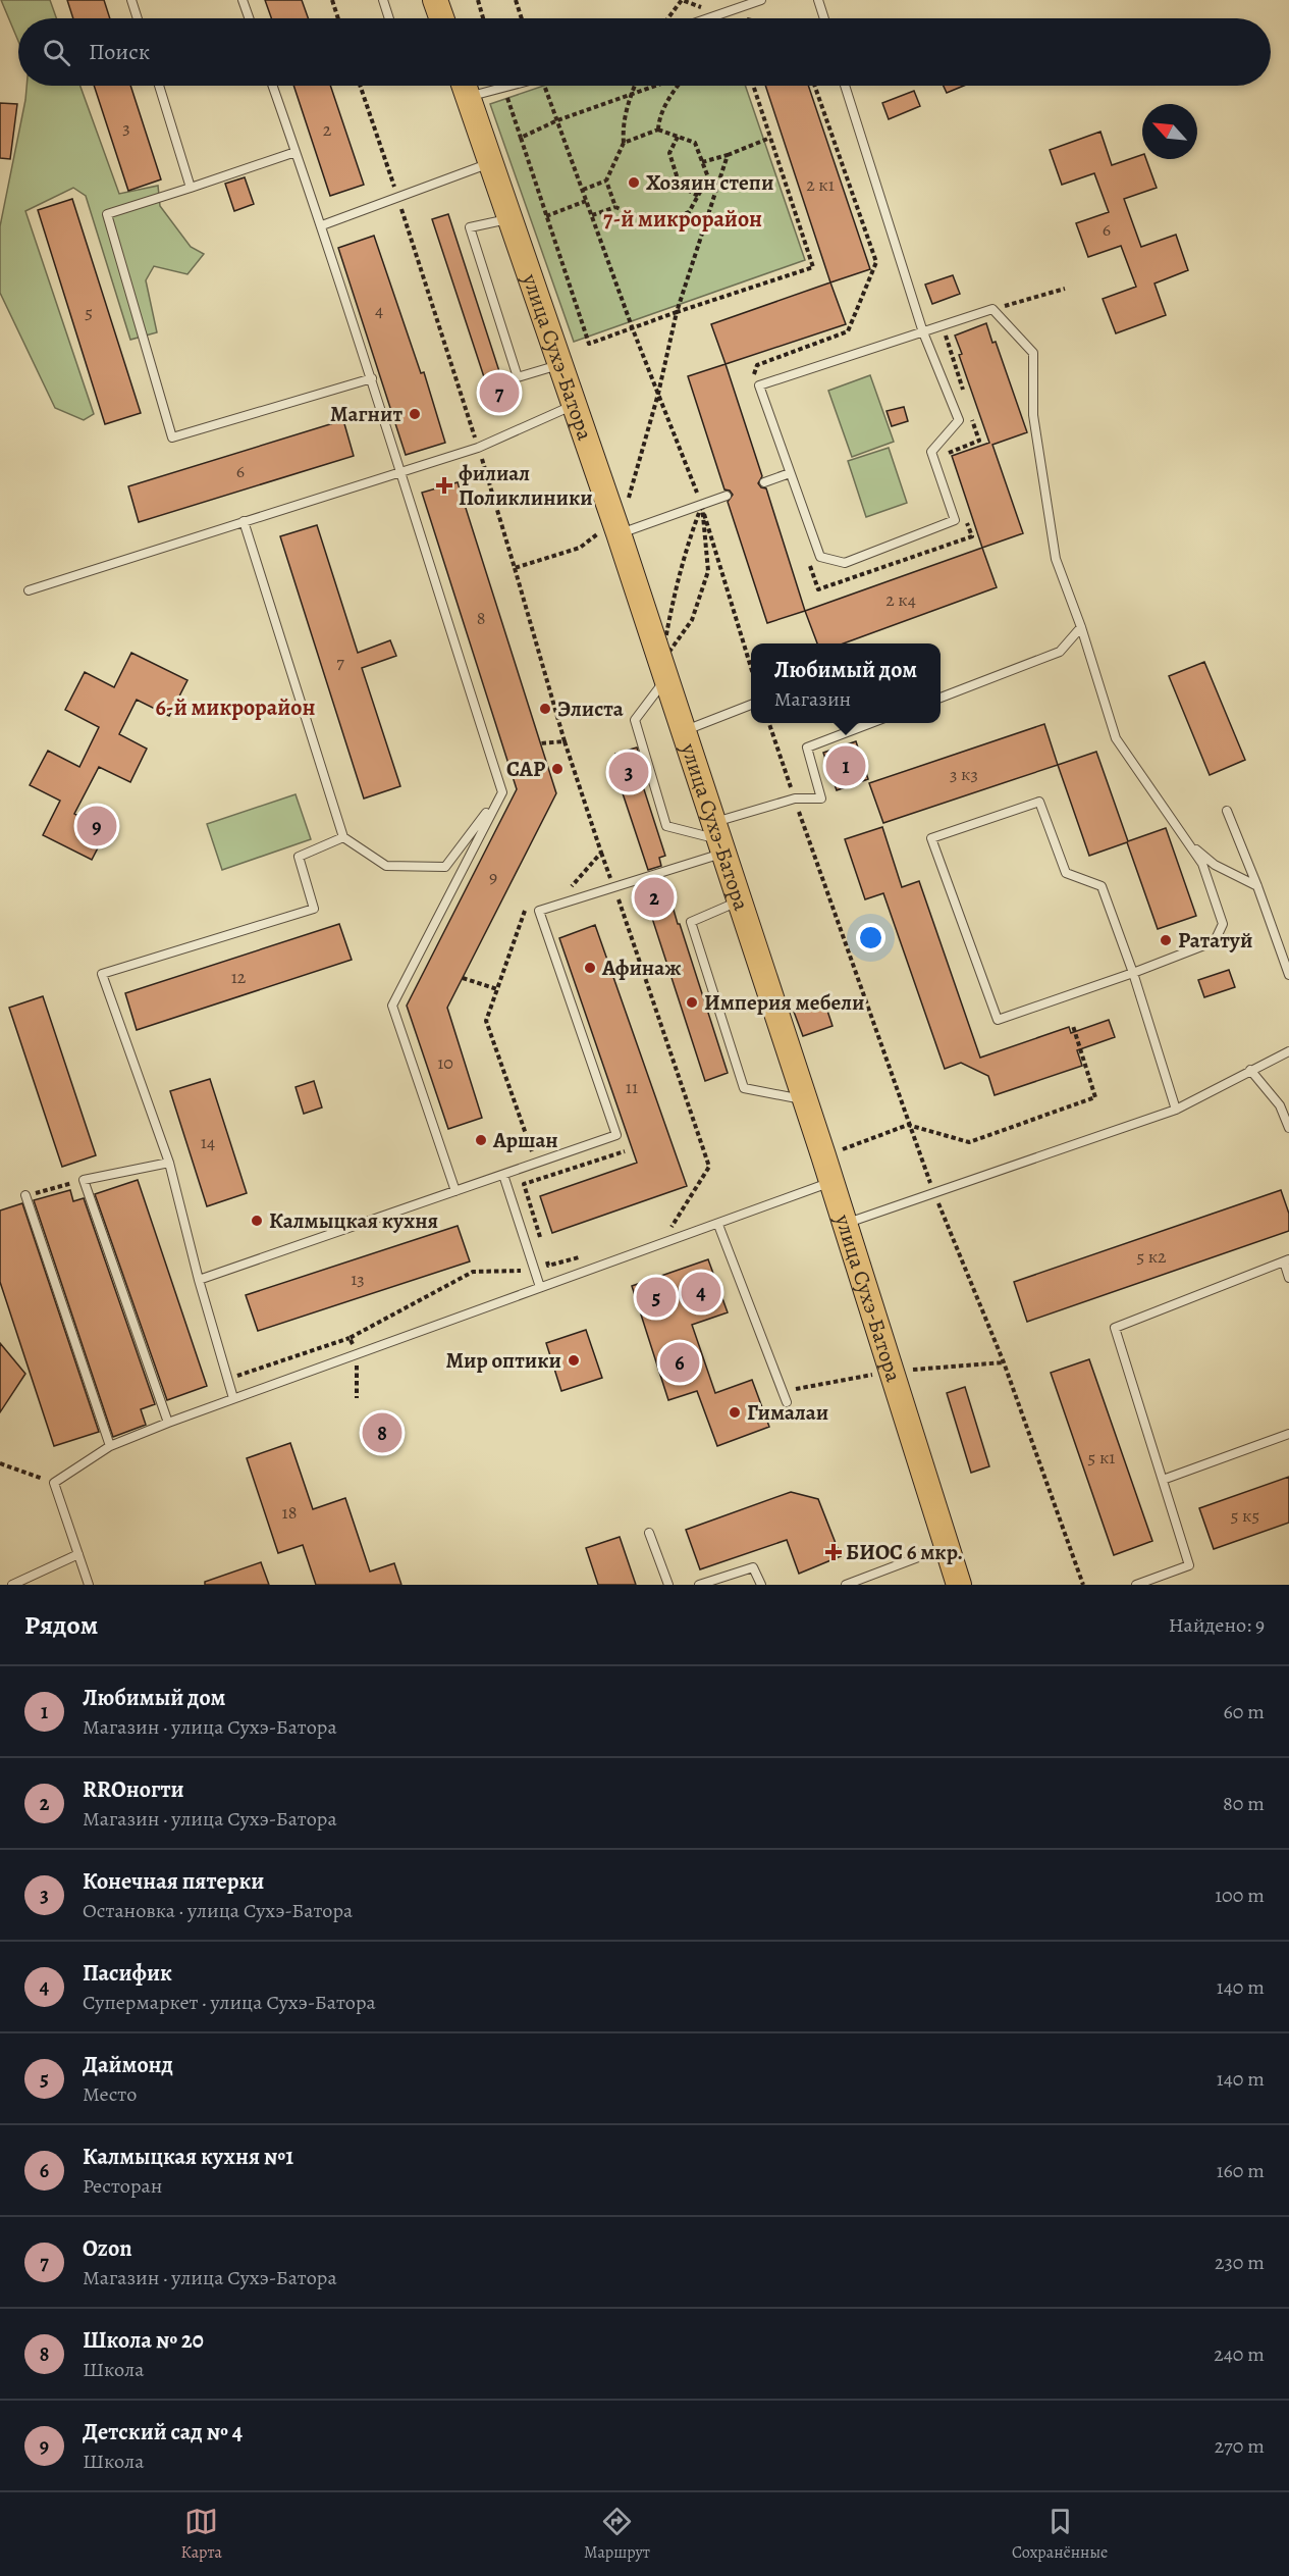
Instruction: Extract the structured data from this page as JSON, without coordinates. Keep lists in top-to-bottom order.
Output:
{
  "streets": {
    "main road": ["улица Сухэ-Батора"]
  },
  "districts": ["7-й микрорайон", "6-й микрорайон"],
  "places": {
    "other": [
      "Хозяин степи",
      "Магнит",
      "Элиста",
      "САР",
      "Рататуй",
      "Афинаж",
      "Империя мебели",
      "Аршан",
      "Калмыцкая кухня",
      "Мир оптики",
      "Гималаи"
    ],
    "health": ["филиал Поликлиники", "БИОС 6 мкр."]
  },
  "house_numbers": [
    "3",
    "2",
    "2 к1",
    "6",
    "4",
    "5",
    "6",
    "2 к4",
    "8",
    "7",
    "3 к3",
    "9",
    "12",
    "10",
    "11",
    "14",
    "5 к2",
    "13",
    "5 к1",
    "18",
    "5 к5"
  ],
  "north": "top left",
  "page": {
    "search": "Поиск",
    "pins": [
      "7",
      "1",
      "3",
      "9",
      "2",
      "4",
      "5",
      "6",
      "8"
    ],
    "popup": ["Любимый дом", "Магазин"],
    "heading": ["Рядом", "Найдено: 9"],
    "list": [
      {
        "mark": "1",
        "name": "Любимый дом",
        "note": "Магазин · улица Сухэ-Батора",
        "value": "60 m"
      },
      {
        "mark": "2",
        "name": "RROногти",
        "note": "Магазин · улица Сухэ-Батора",
        "value": "80 m"
      },
      {
        "mark": "3",
        "name": "Конечная пятерки",
        "note": "Остановка · улица Сухэ-Батора",
        "value": "100 m"
      },
      {
        "mark": "4",
        "name": "Пасифик",
        "note": "Супермаркет · улица Сухэ-Батора",
        "value": "140 m"
      },
      {
        "mark": "5",
        "name": "Даймонд",
        "note": "Место",
        "value": "140 m"
      },
      {
        "mark": "6",
        "name": "Калмыцкая кухня №1",
        "note": "Ресторан",
        "value": "160 m"
      },
      {
        "mark": "7",
        "name": "Ozon",
        "note": "Магазин · улица Сухэ-Батора",
        "value": "230 m"
      },
      {
        "mark": "8",
        "name": "Школа № 20",
        "note": "Школа",
        "value": "240 m"
      },
      {
        "mark": "9",
        "name": "Детский сад № 4",
        "note": "Школа",
        "value": "270 m"
      }
    ],
    "nav": ["Карта", "Маршрут", "Сохранённые"]
  }
}
